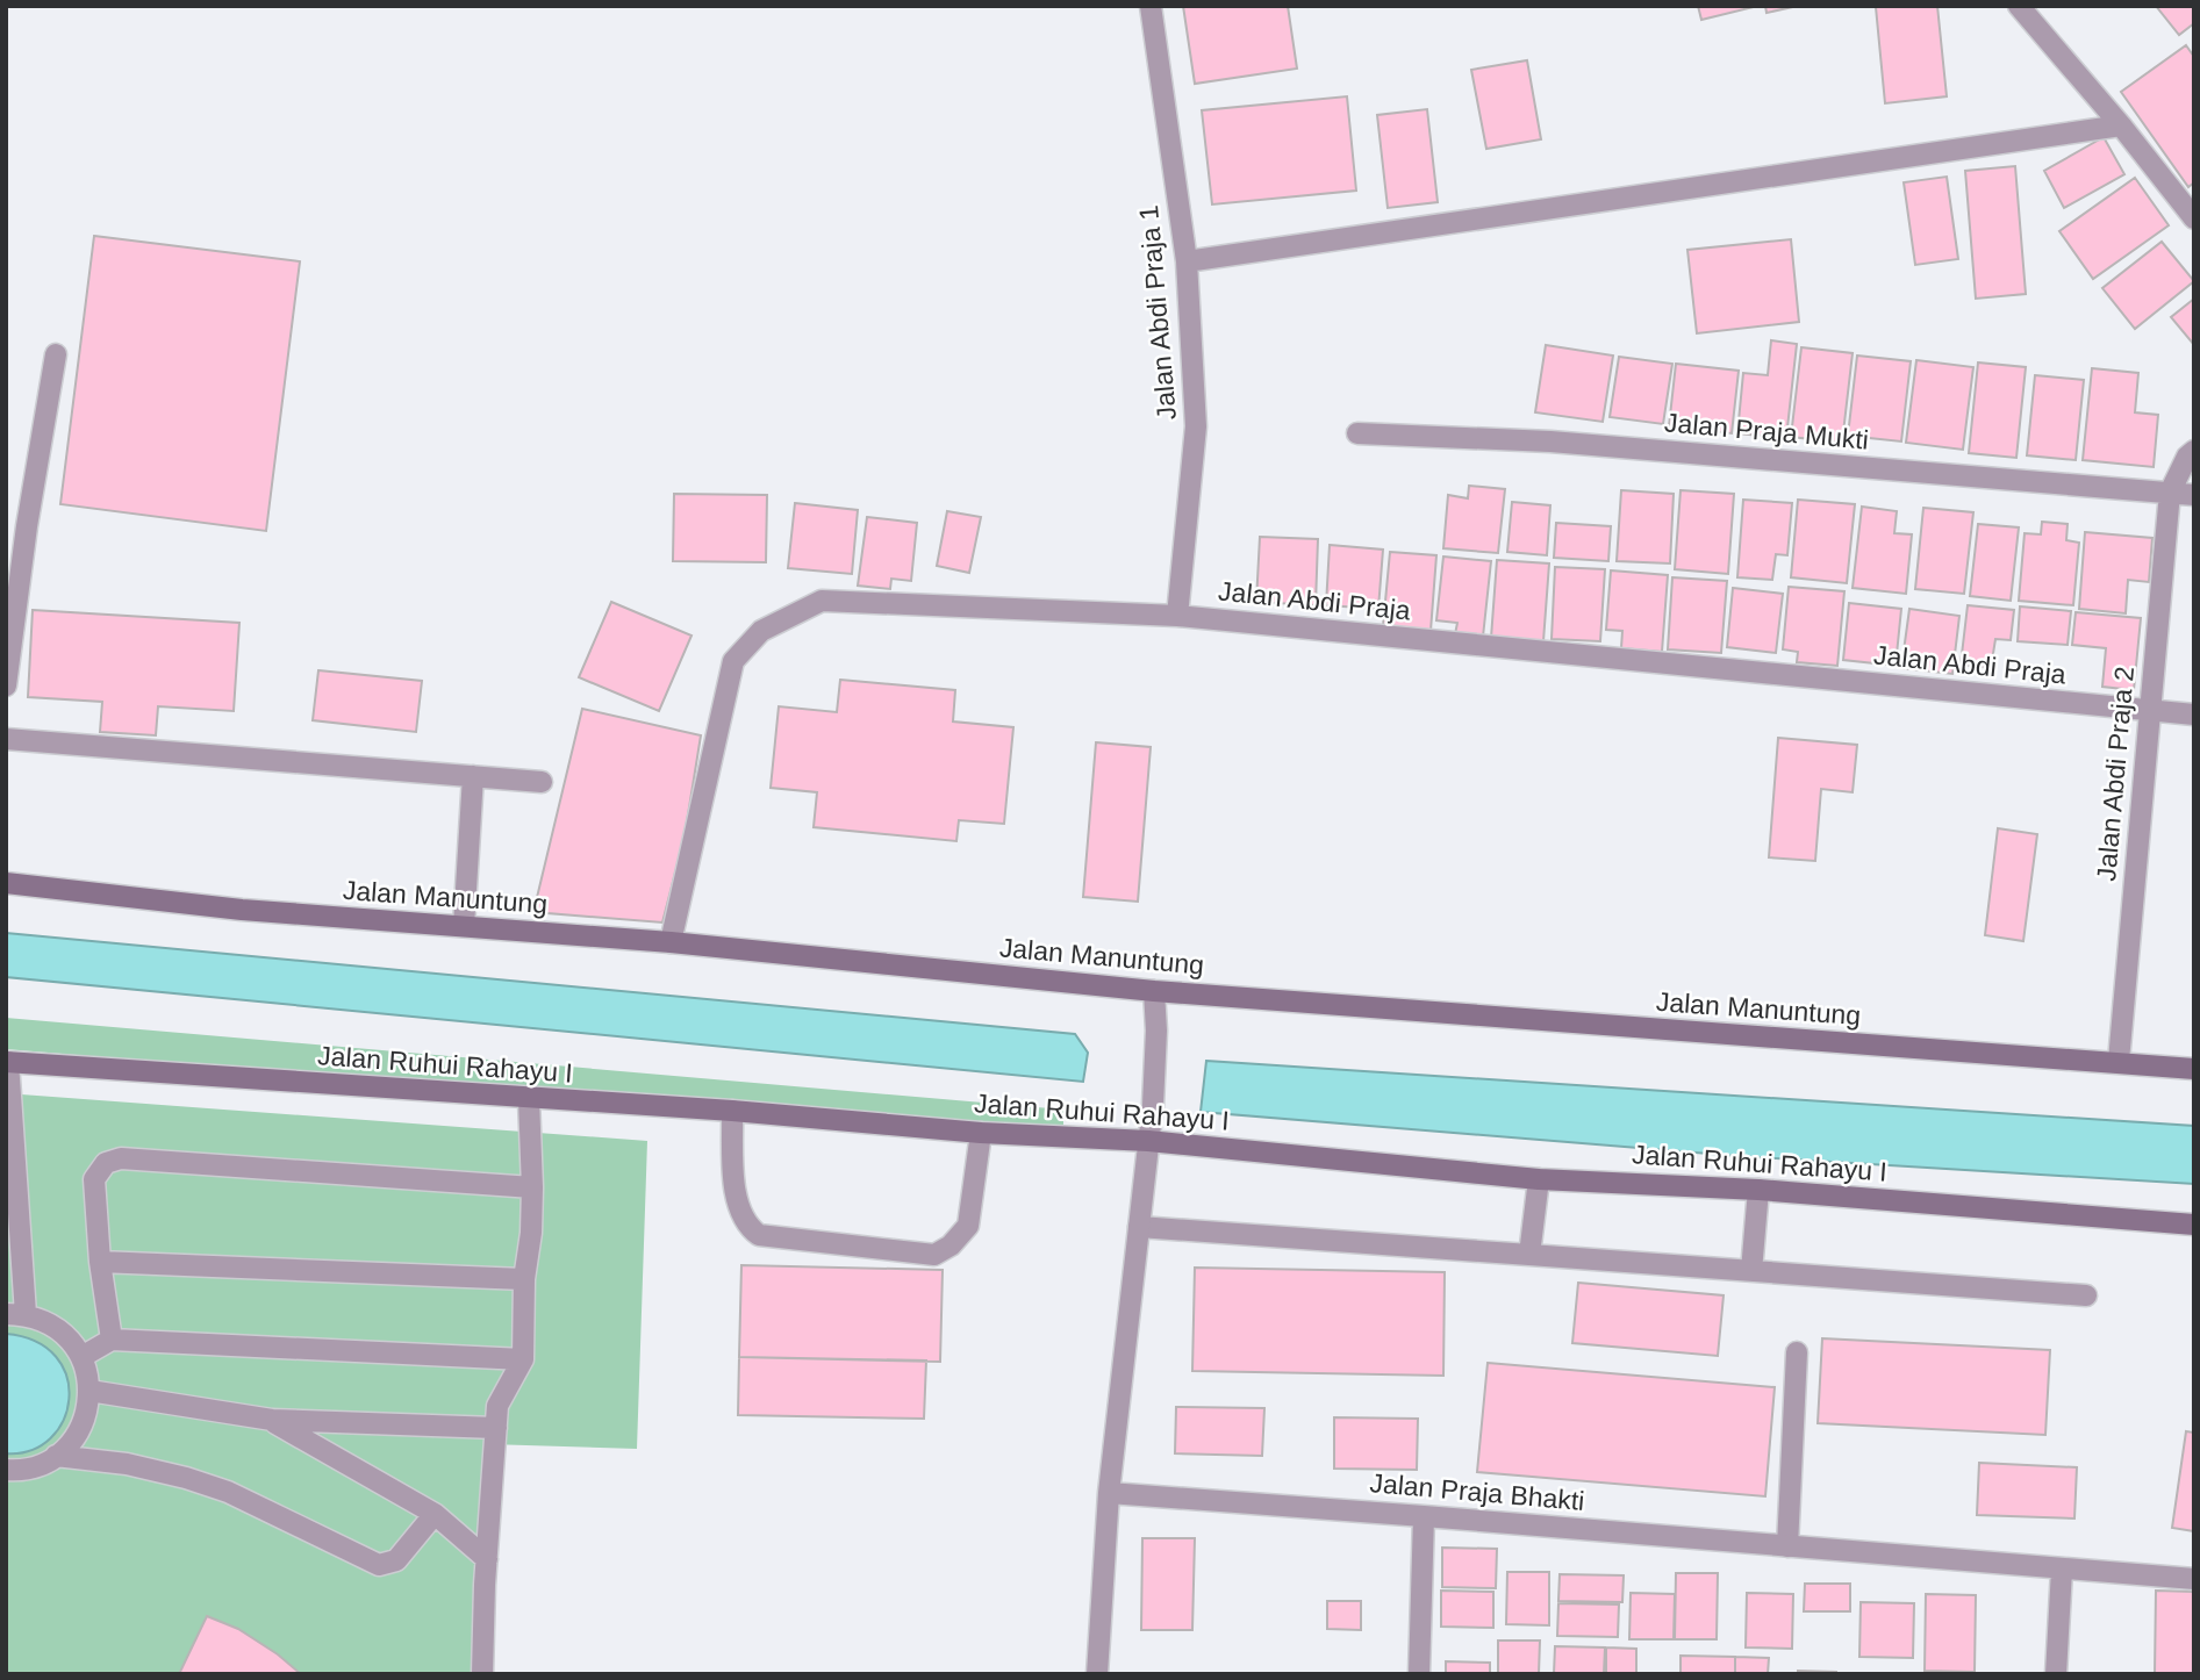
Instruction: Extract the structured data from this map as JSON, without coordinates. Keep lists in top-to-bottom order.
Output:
{
  "streets": {
    "street": [
      "Jalan Abdi Praja 1",
      "Jalan Praja Mukti",
      "Jalan Abdi Praja",
      "Jalan Abdi Praja 2",
      "Jalan Manuntung",
      "Jalan Ruhui Rahayu I",
      "Jalan Praja Bhakti"
    ]
  },
  "crossings": [
    ["Jalan Abdi Praja 1", "Jalan Abdi Praja"],
    ["Jalan Praja Mukti", "Jalan Abdi Praja 2"],
    ["Jalan Abdi Praja", "Jalan Abdi Praja 2"],
    ["Jalan Abdi Praja", "Jalan Manuntung"],
    ["Jalan Abdi Praja 2", "Jalan Manuntung"]
  ]
}
